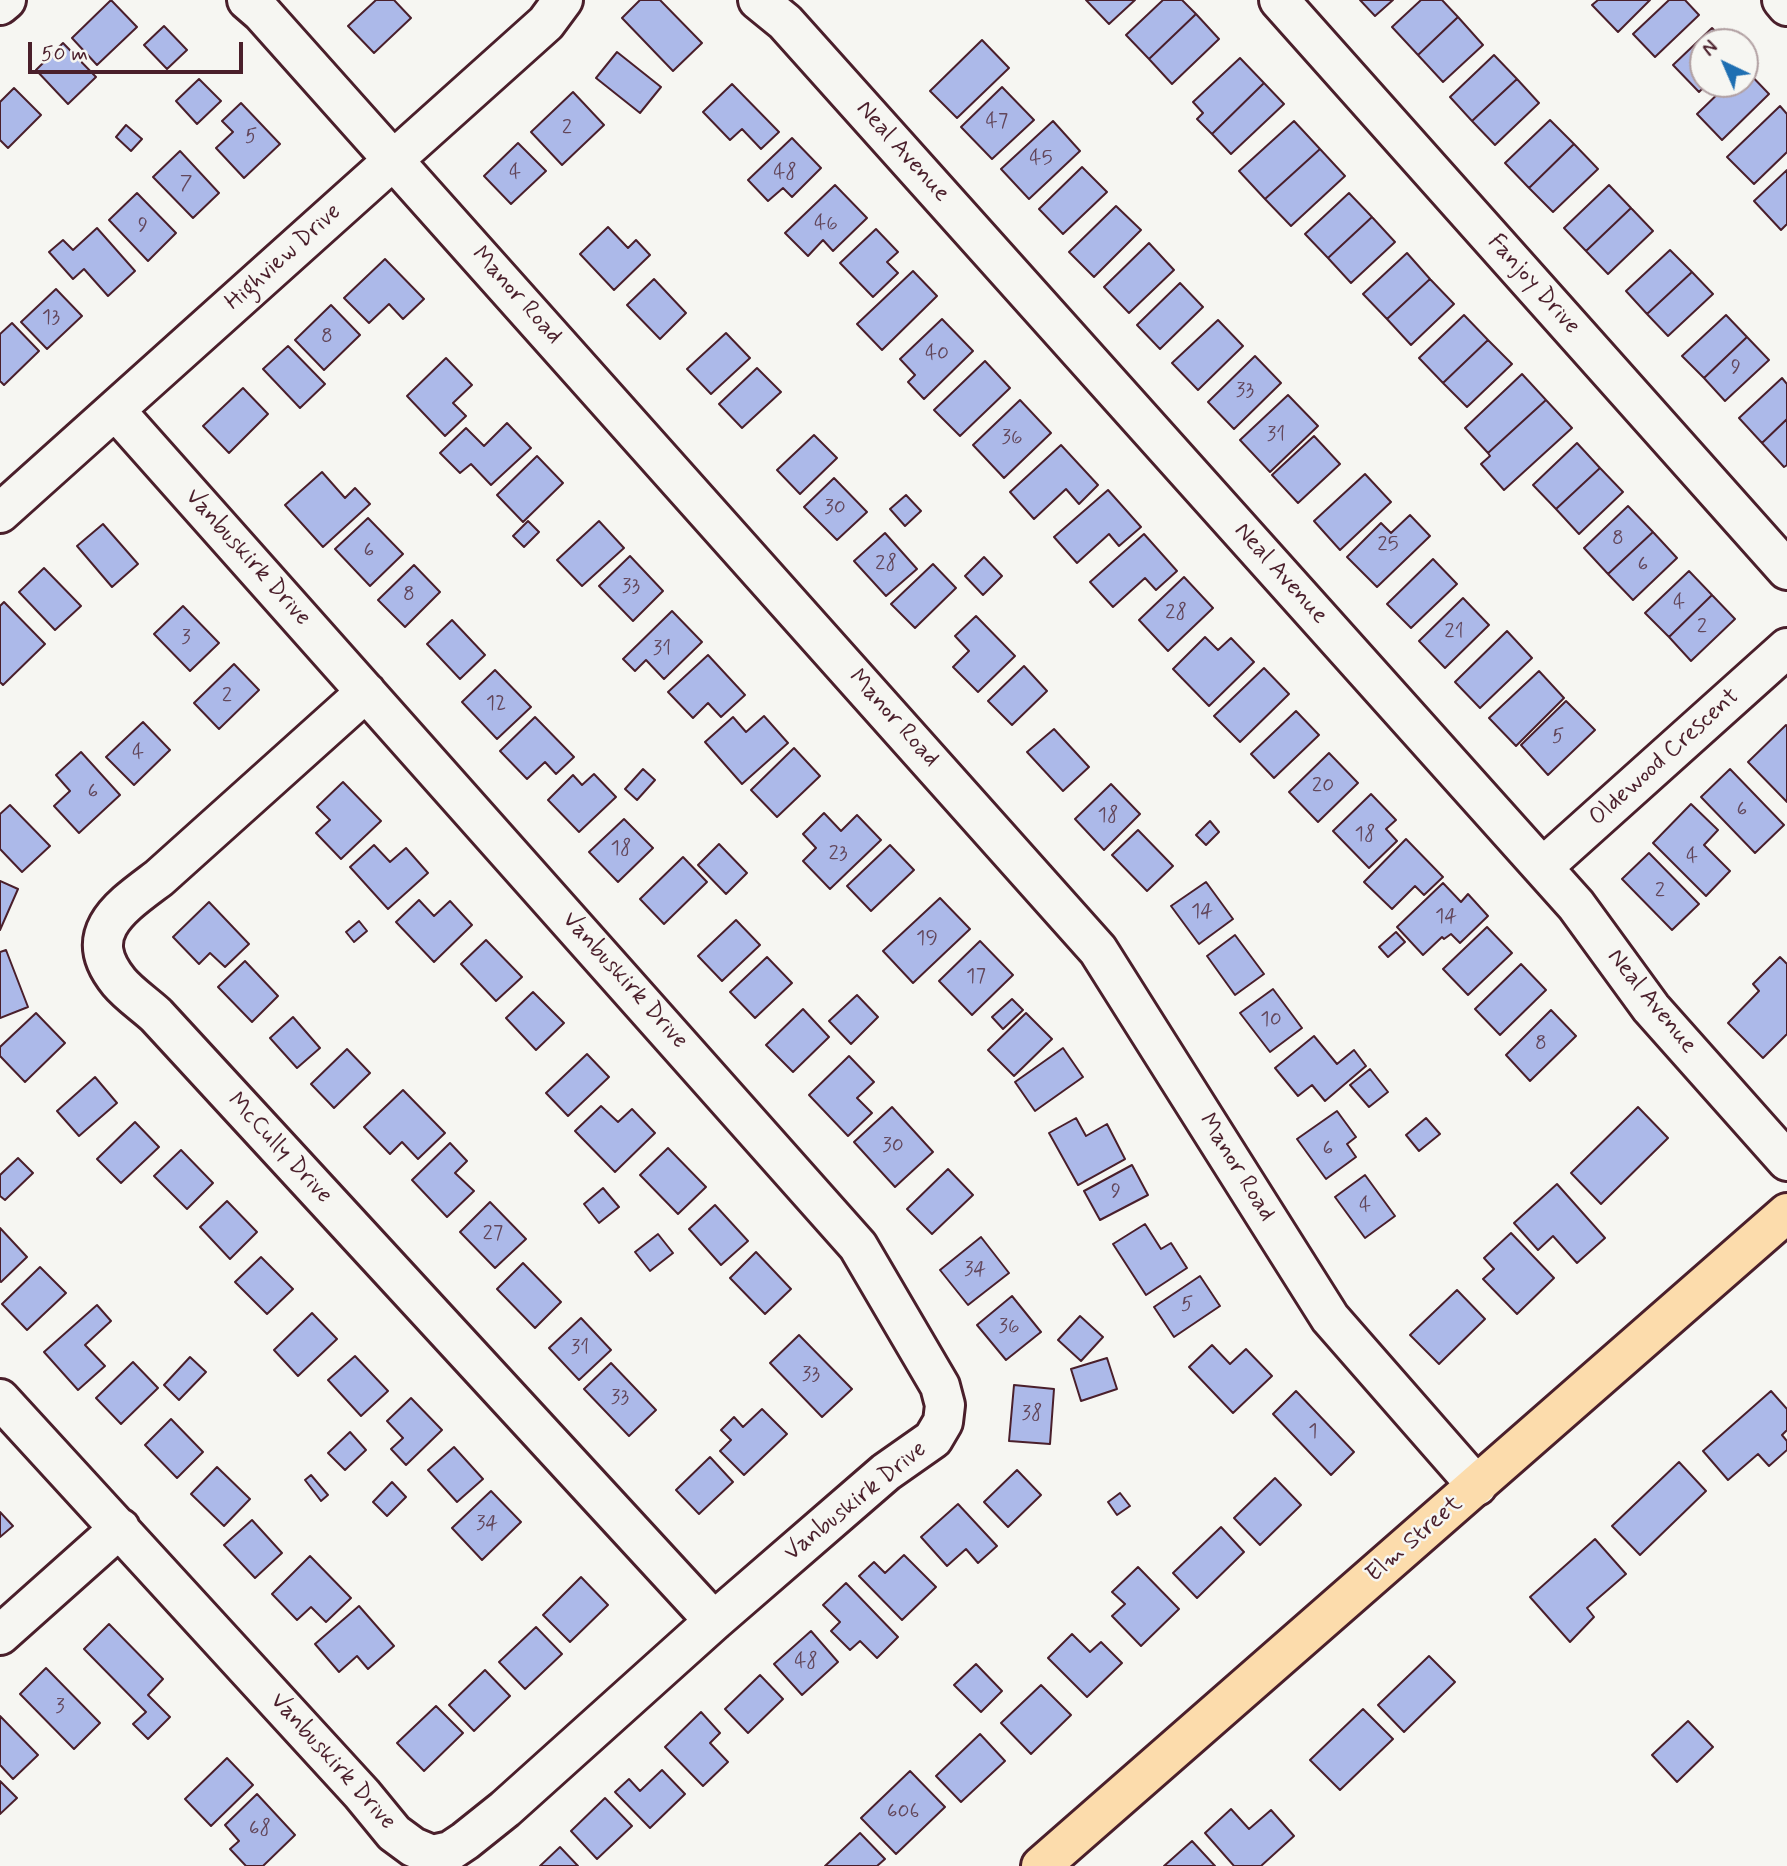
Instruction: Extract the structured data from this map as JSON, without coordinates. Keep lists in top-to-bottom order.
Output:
{
  "streets": {
    "main road": ["Elm Street"],
    "street": [
      "Neal Avenue",
      "Highview Drive",
      "Fanjoy Drive",
      "Manor Road",
      "Vanbuskirk Drive",
      "Oldewood Crescent",
      "McCully Drive"
    ]
  },
  "crossings": [
    ["Neal Avenue", "Oldewood Crescent"],
    ["Highview Drive", "Manor Road"],
    ["Highview Drive", "Vanbuskirk Drive"],
    ["Manor Road", "Elm Street"],
    ["Vanbuskirk Drive", "McCully Drive"]
  ],
  "house_numbers": [
    "47",
    "2",
    "5",
    "45",
    "4",
    "48",
    "7",
    "46",
    "9",
    "13",
    "8",
    "40",
    "9",
    "33",
    "31",
    "36",
    "30",
    "8",
    "25",
    "6",
    "28",
    "6",
    "33",
    "8",
    "4",
    "28",
    "2",
    "21",
    "3",
    "31",
    "2",
    "12",
    "5",
    "4",
    "20",
    "6",
    "6",
    "18",
    "18",
    "18",
    "23",
    "4",
    "2",
    "14",
    "14",
    "19",
    "17",
    "10",
    "8",
    "30",
    "6",
    "9",
    "4",
    "27",
    "34",
    "5",
    "36",
    "31",
    "33",
    "33",
    "38",
    "1",
    "34",
    "48",
    "3",
    "606",
    "68"
  ],
  "scale_bar": "50 m",
  "north": "top left"
}
